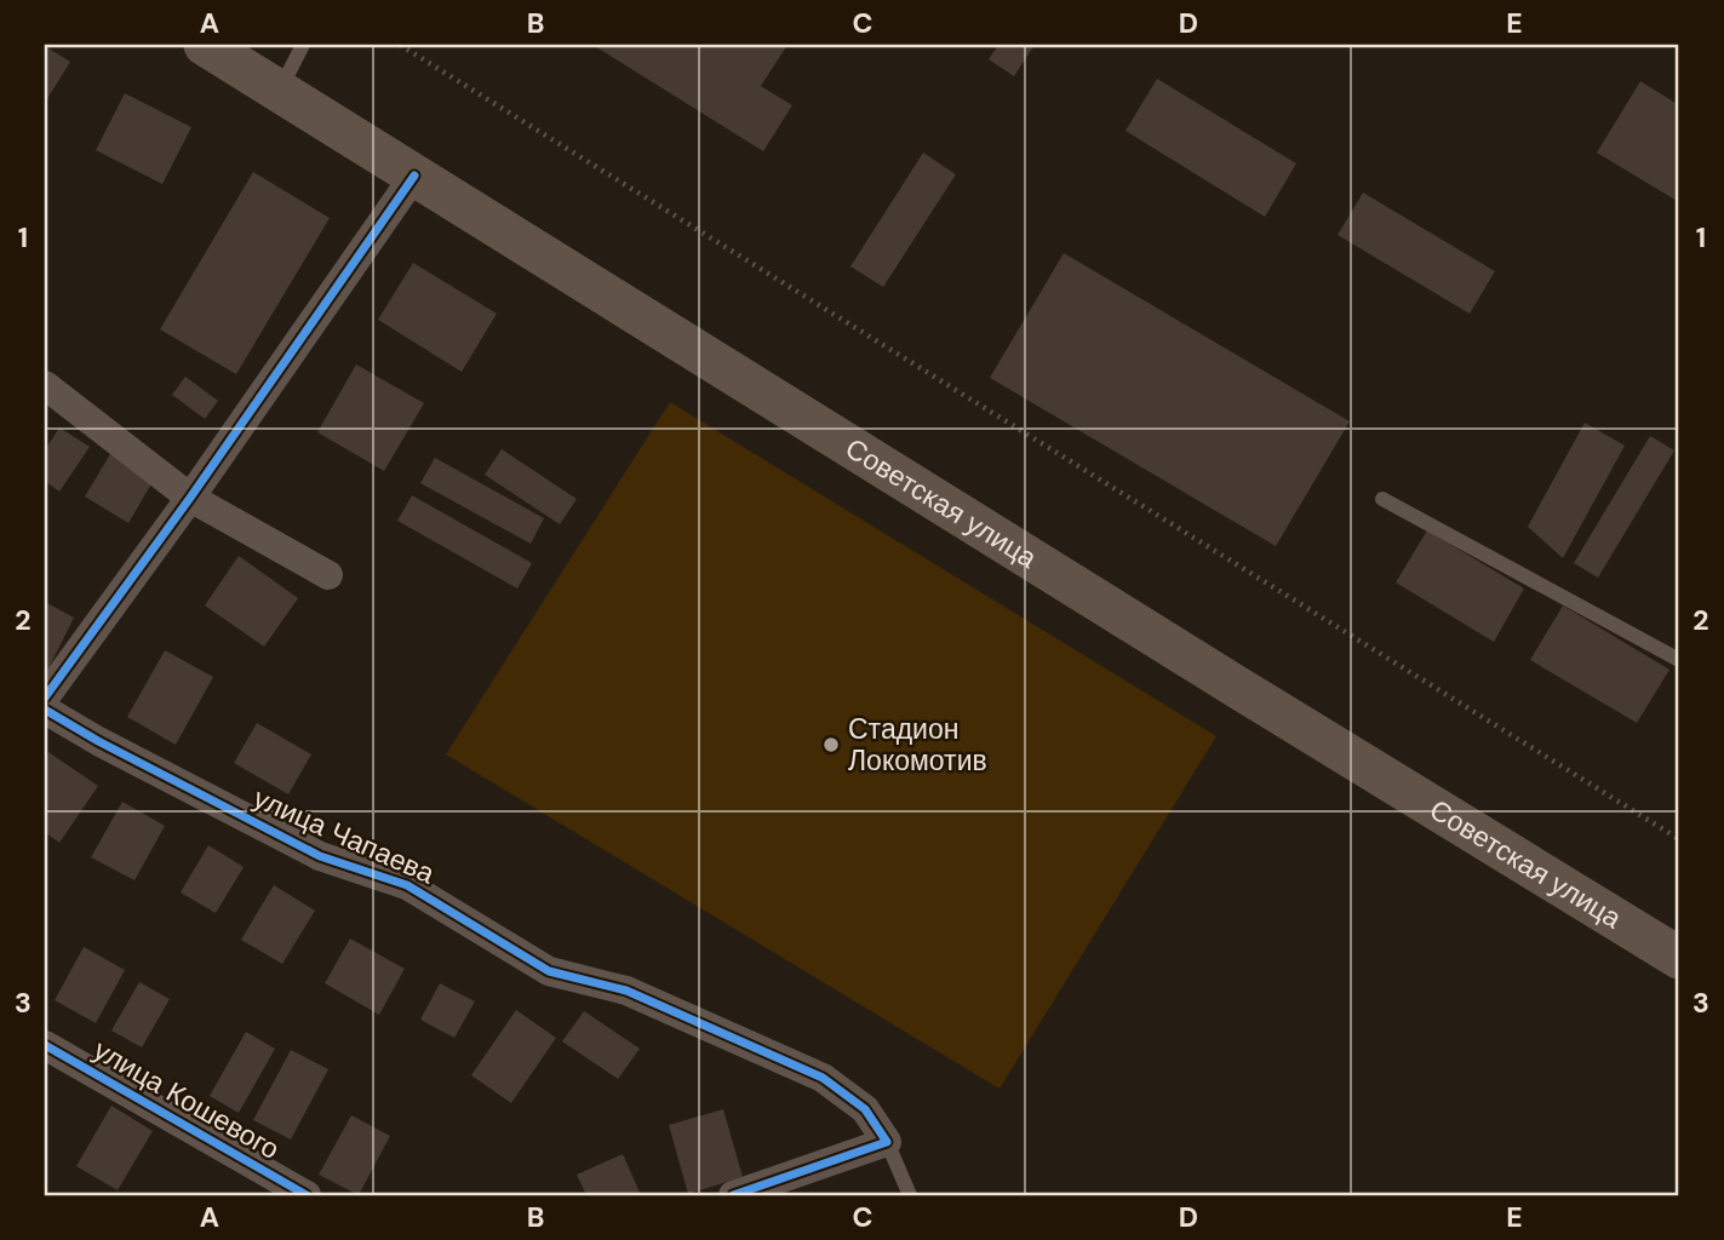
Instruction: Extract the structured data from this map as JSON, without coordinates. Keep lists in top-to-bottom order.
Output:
{
  "streets": {
    "main road": ["Советская улица"],
    "street": ["улица Чапаева", "улица Кошевого"]
  },
  "places": ["Стадион Локомотив"],
  "grid": {
    "columns": [
      "A",
      "B",
      "C",
      "D",
      "E"
    ],
    "rows": ["1", "2", "3"]
  }
}
